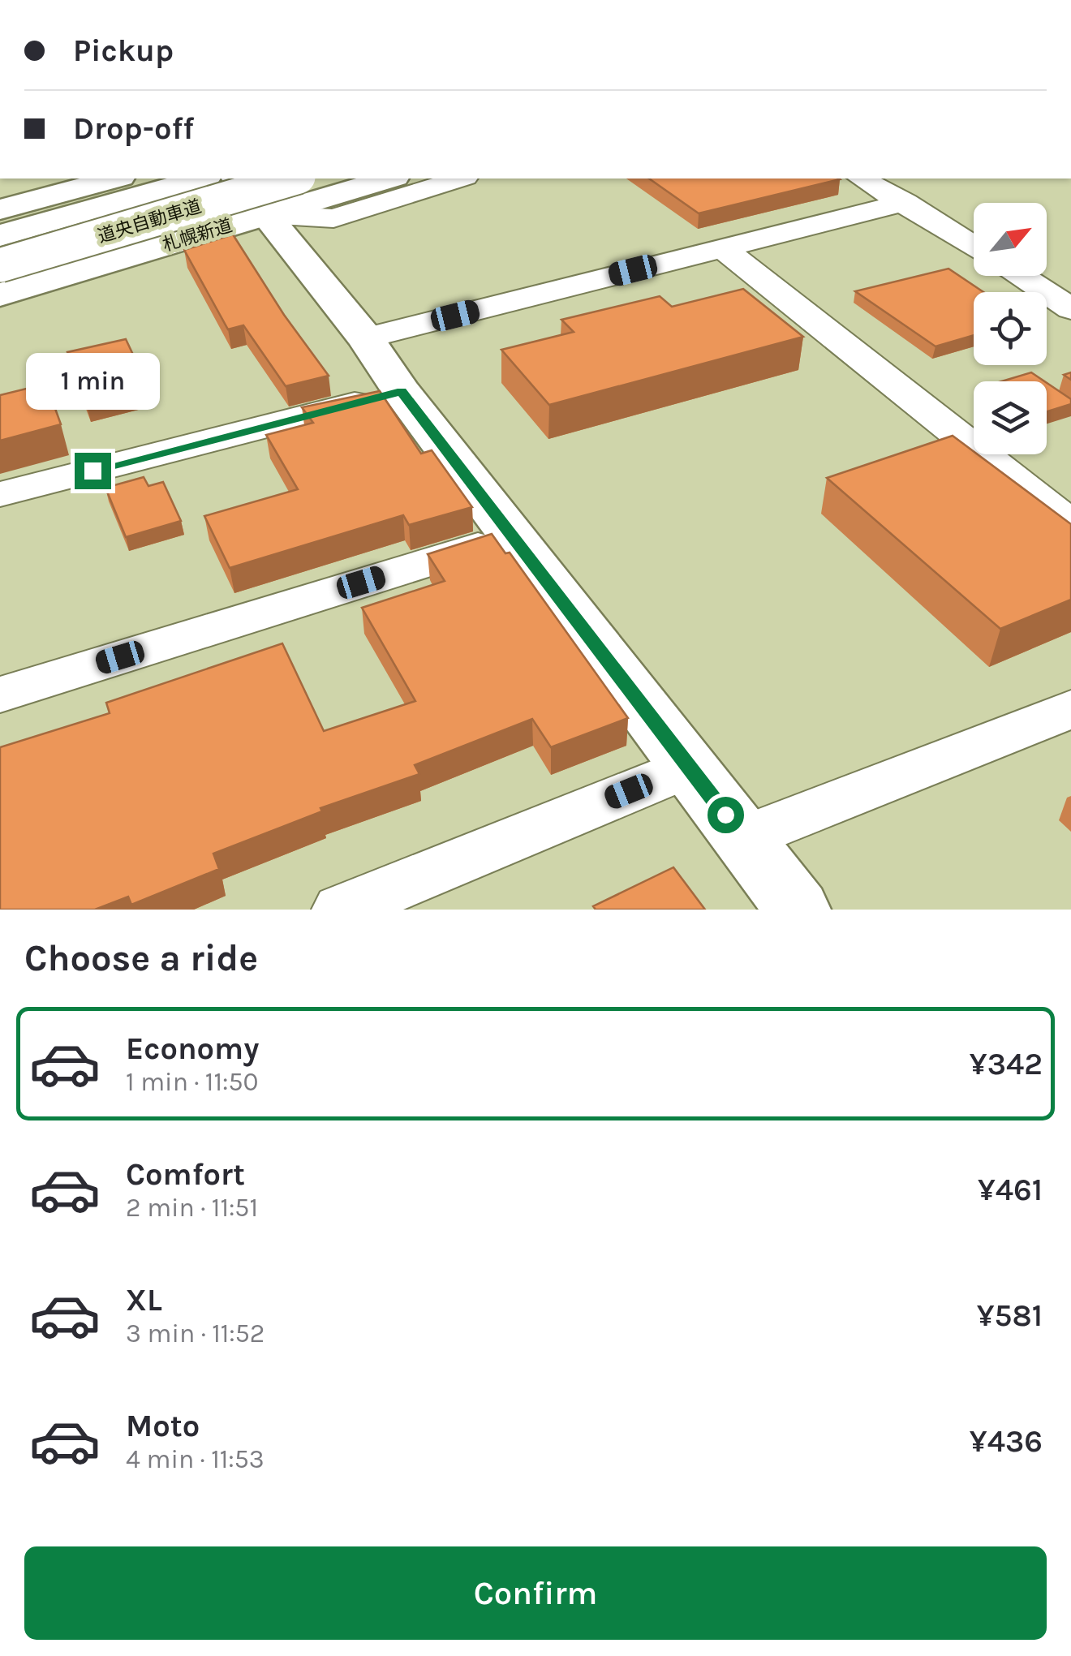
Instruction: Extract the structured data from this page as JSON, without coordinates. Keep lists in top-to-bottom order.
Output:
{
  "streets": {
    "main road": ["道央自動車道", "札幌新道"]
  },
  "north": "top right",
  "page": {
    "banner": ["Pickup", "Drop-off"],
    "bubble": "1 min",
    "heading": "Choose a ride",
    "list": [
      {
        "name": "Economy",
        "note": "1 min · 11:50",
        "value": "¥342"
      },
      {
        "name": "Comfort",
        "note": "2 min · 11:51",
        "value": "¥461"
      },
      {
        "name": "XL",
        "note": "3 min · 11:52",
        "value": "¥581"
      },
      {
        "name": "Moto",
        "note": "4 min · 11:53",
        "value": "¥436"
      }
    ],
    "buttons": "Confirm"
  }
}
